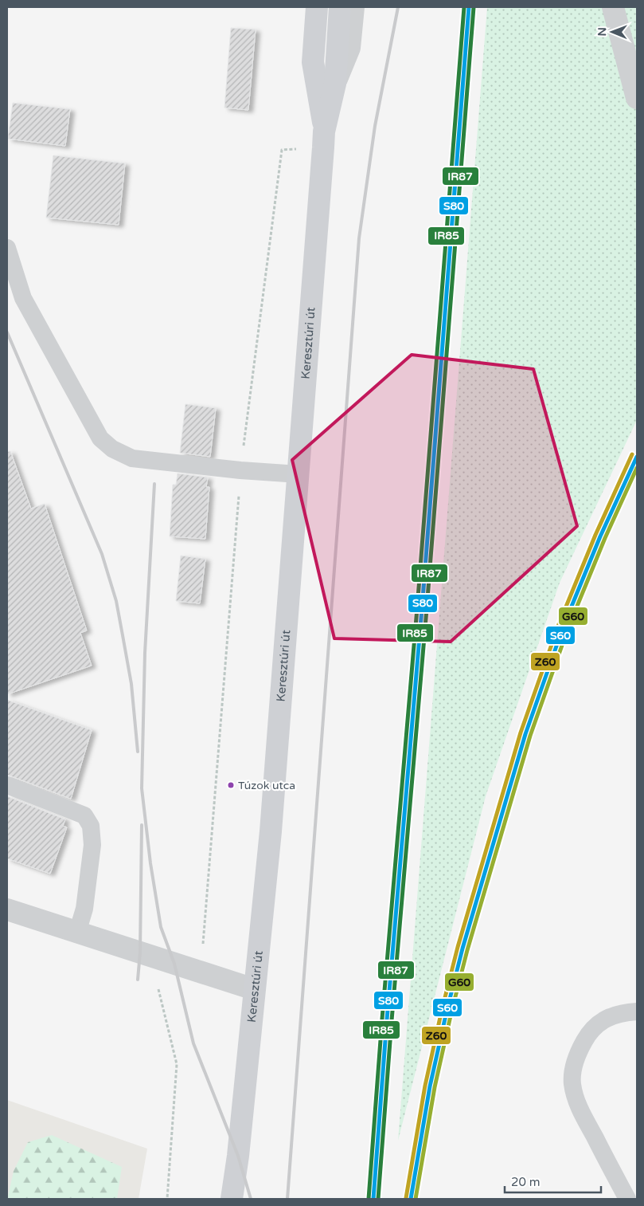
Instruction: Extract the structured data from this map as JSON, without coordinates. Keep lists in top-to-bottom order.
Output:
{
  "streets": {
    "main road": ["Keresztúri út"]
  },
  "places": ["Túzok utca"],
  "lines": [
    "transit line S80",
    "transit line IR87",
    "transit line IR85",
    "transit line Z60",
    "transit line S60",
    "transit line G60"
  ],
  "scale_bar": "20 m",
  "north": "left"
}
